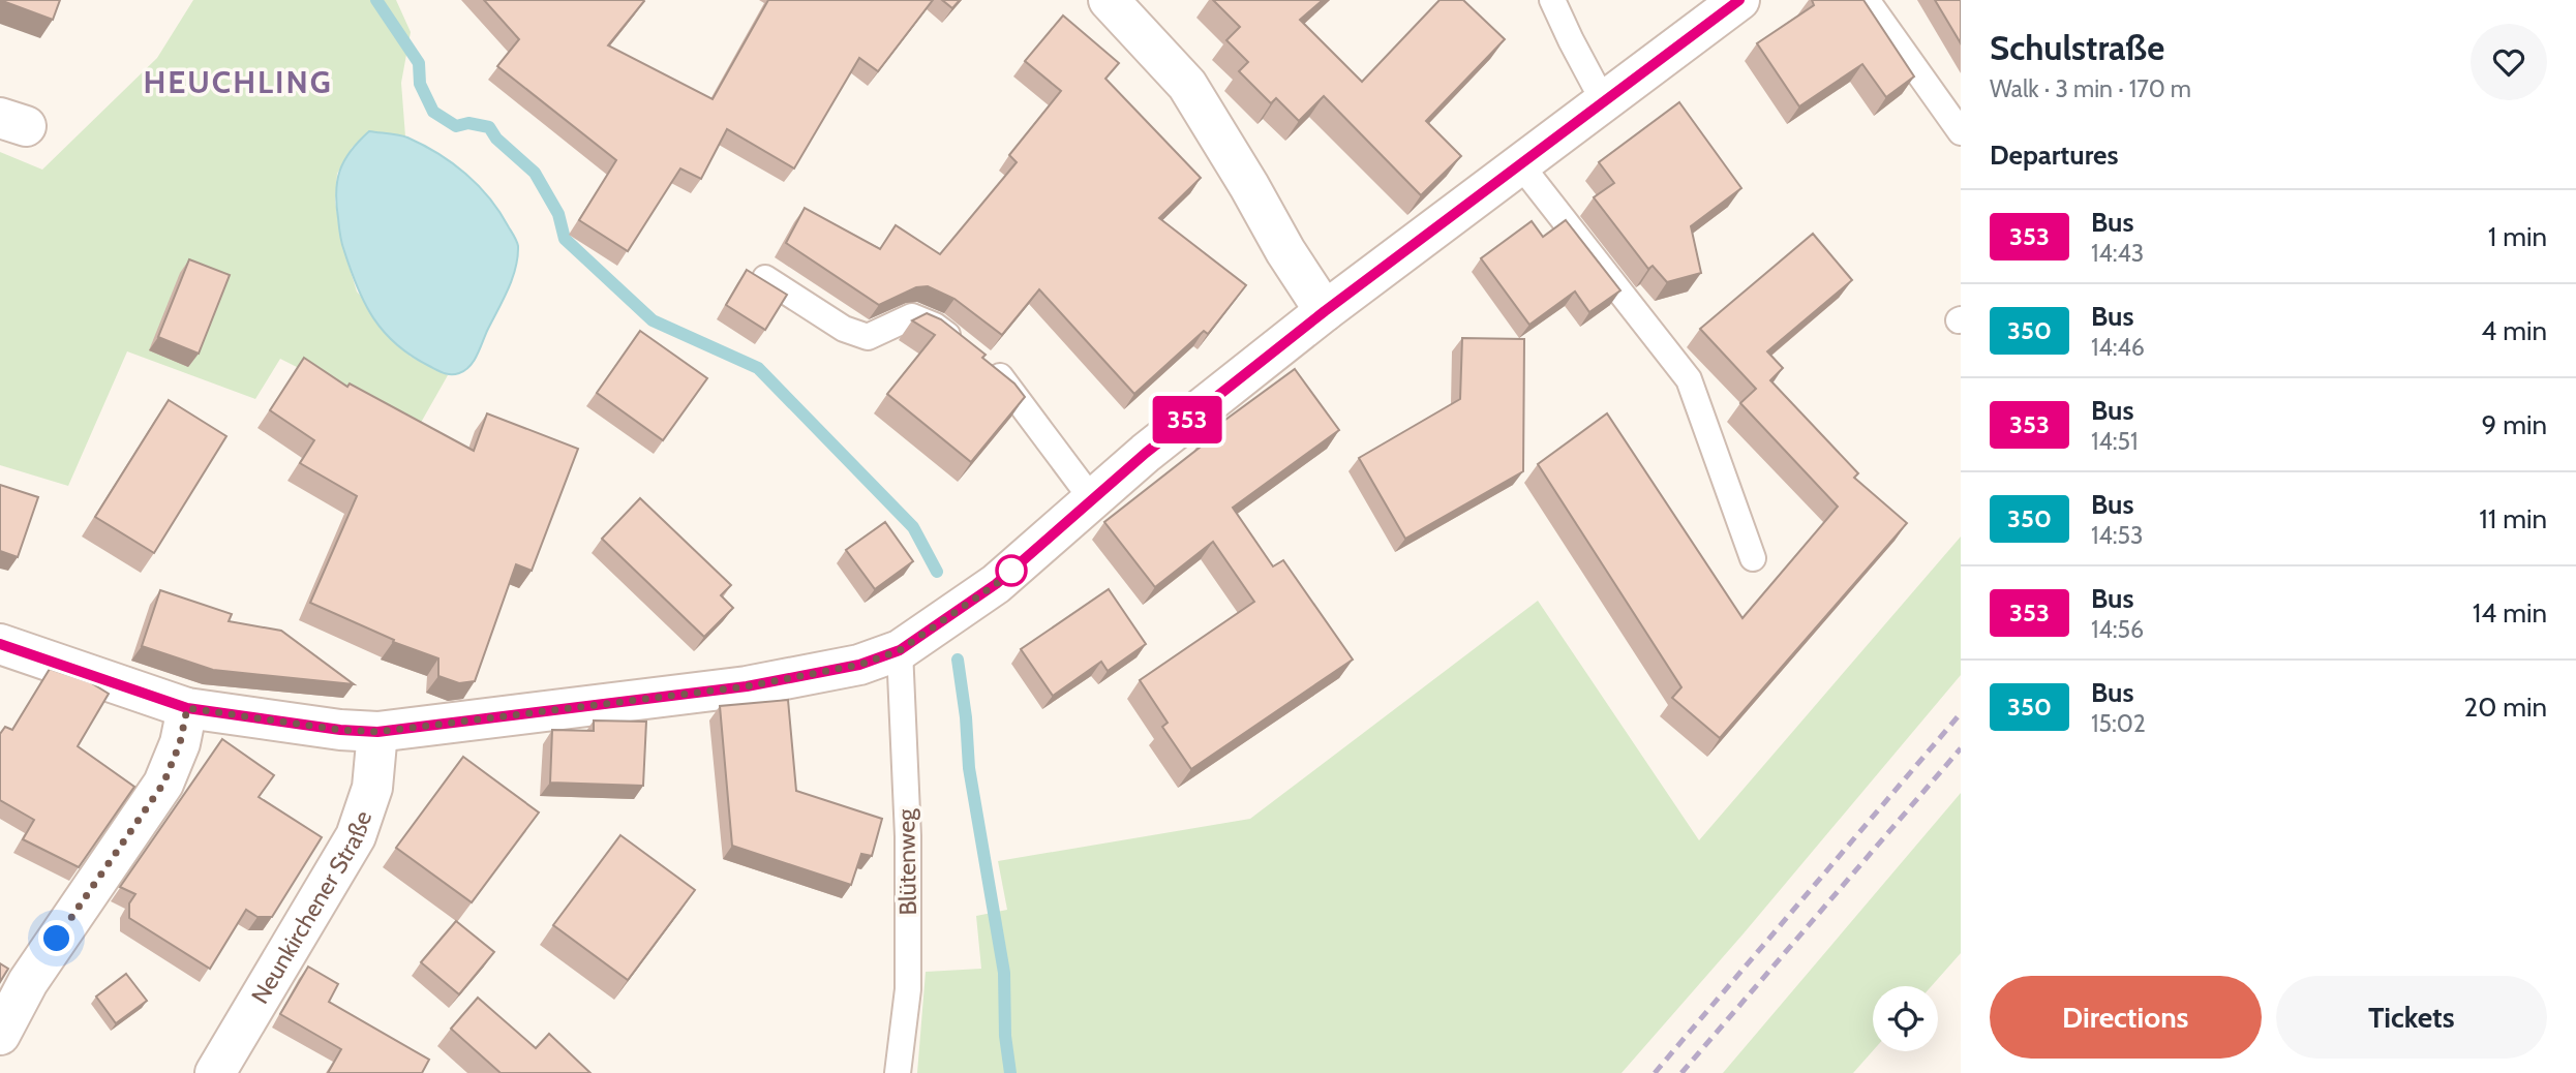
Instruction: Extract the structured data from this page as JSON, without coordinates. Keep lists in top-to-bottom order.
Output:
{
  "streets": {
    "street": ["Neunkirchener Straße"],
    "lane": ["Blütenweg"]
  },
  "districts": ["HEUCHLING"],
  "lines": ["bus line 353"],
  "page": {
    "on_map": "353",
    "heading": [
      ["Schulstraße", "Walk · 3 min · 170 m"],
      "Departures"
    ],
    "list": [
      {
        "mark": "353",
        "name": "Bus",
        "note": "14:43",
        "value": "1 min"
      },
      {
        "mark": "350",
        "name": "Bus",
        "note": "14:46",
        "value": "4 min"
      },
      {
        "mark": "353",
        "name": "Bus",
        "note": "14:51",
        "value": "9 min"
      },
      {
        "mark": "350",
        "name": "Bus",
        "note": "14:53",
        "value": "11 min"
      },
      {
        "mark": "353",
        "name": "Bus",
        "note": "14:56",
        "value": "14 min"
      },
      {
        "mark": "350",
        "name": "Bus",
        "note": "15:02",
        "value": "20 min"
      }
    ],
    "buttons": ["Directions", "Tickets"]
  }
}
